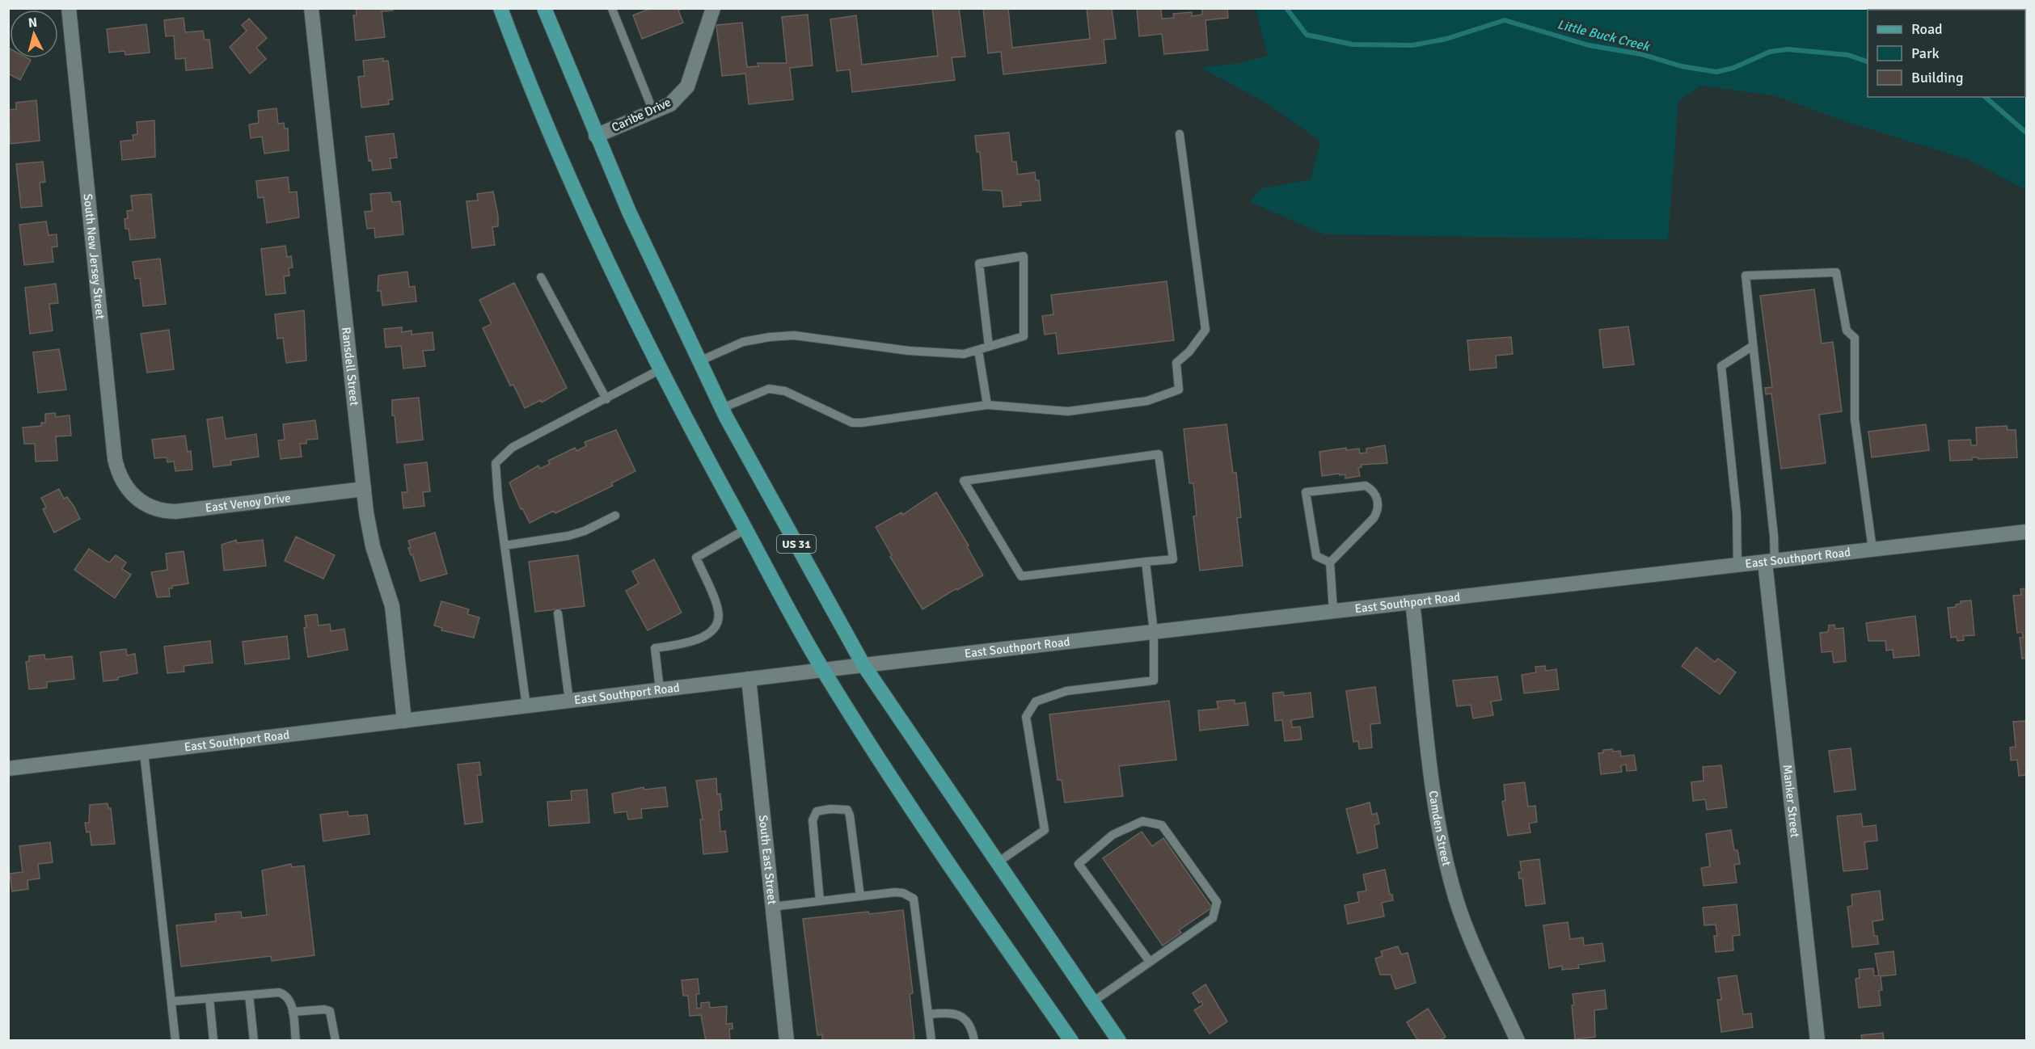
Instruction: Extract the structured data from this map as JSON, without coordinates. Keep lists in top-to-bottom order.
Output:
{
  "streets": {
    "main road": ["US 31"],
    "street": [
      "Caribe Drive",
      "South New Jersey Street",
      "Ransdell Street",
      "East Venoy Drive",
      "East Southport Road",
      "Manker Street",
      "Camden Street",
      "South East Street"
    ]
  },
  "crossings": [
    ["Caribe Drive", "US 31"],
    ["South New Jersey Street", "East Venoy Drive"],
    ["Ransdell Street", "East Venoy Drive"],
    ["Ransdell Street", "East Southport Road"],
    ["US 31", "East Southport Road"],
    ["East Southport Road", "Manker Street"],
    ["East Southport Road", "Camden Street"],
    ["East Southport Road", "South East Street"]
  ],
  "water": ["Little Buck Creek"],
  "legend": ["Road", "Park", "Building"],
  "north": "top"
}
